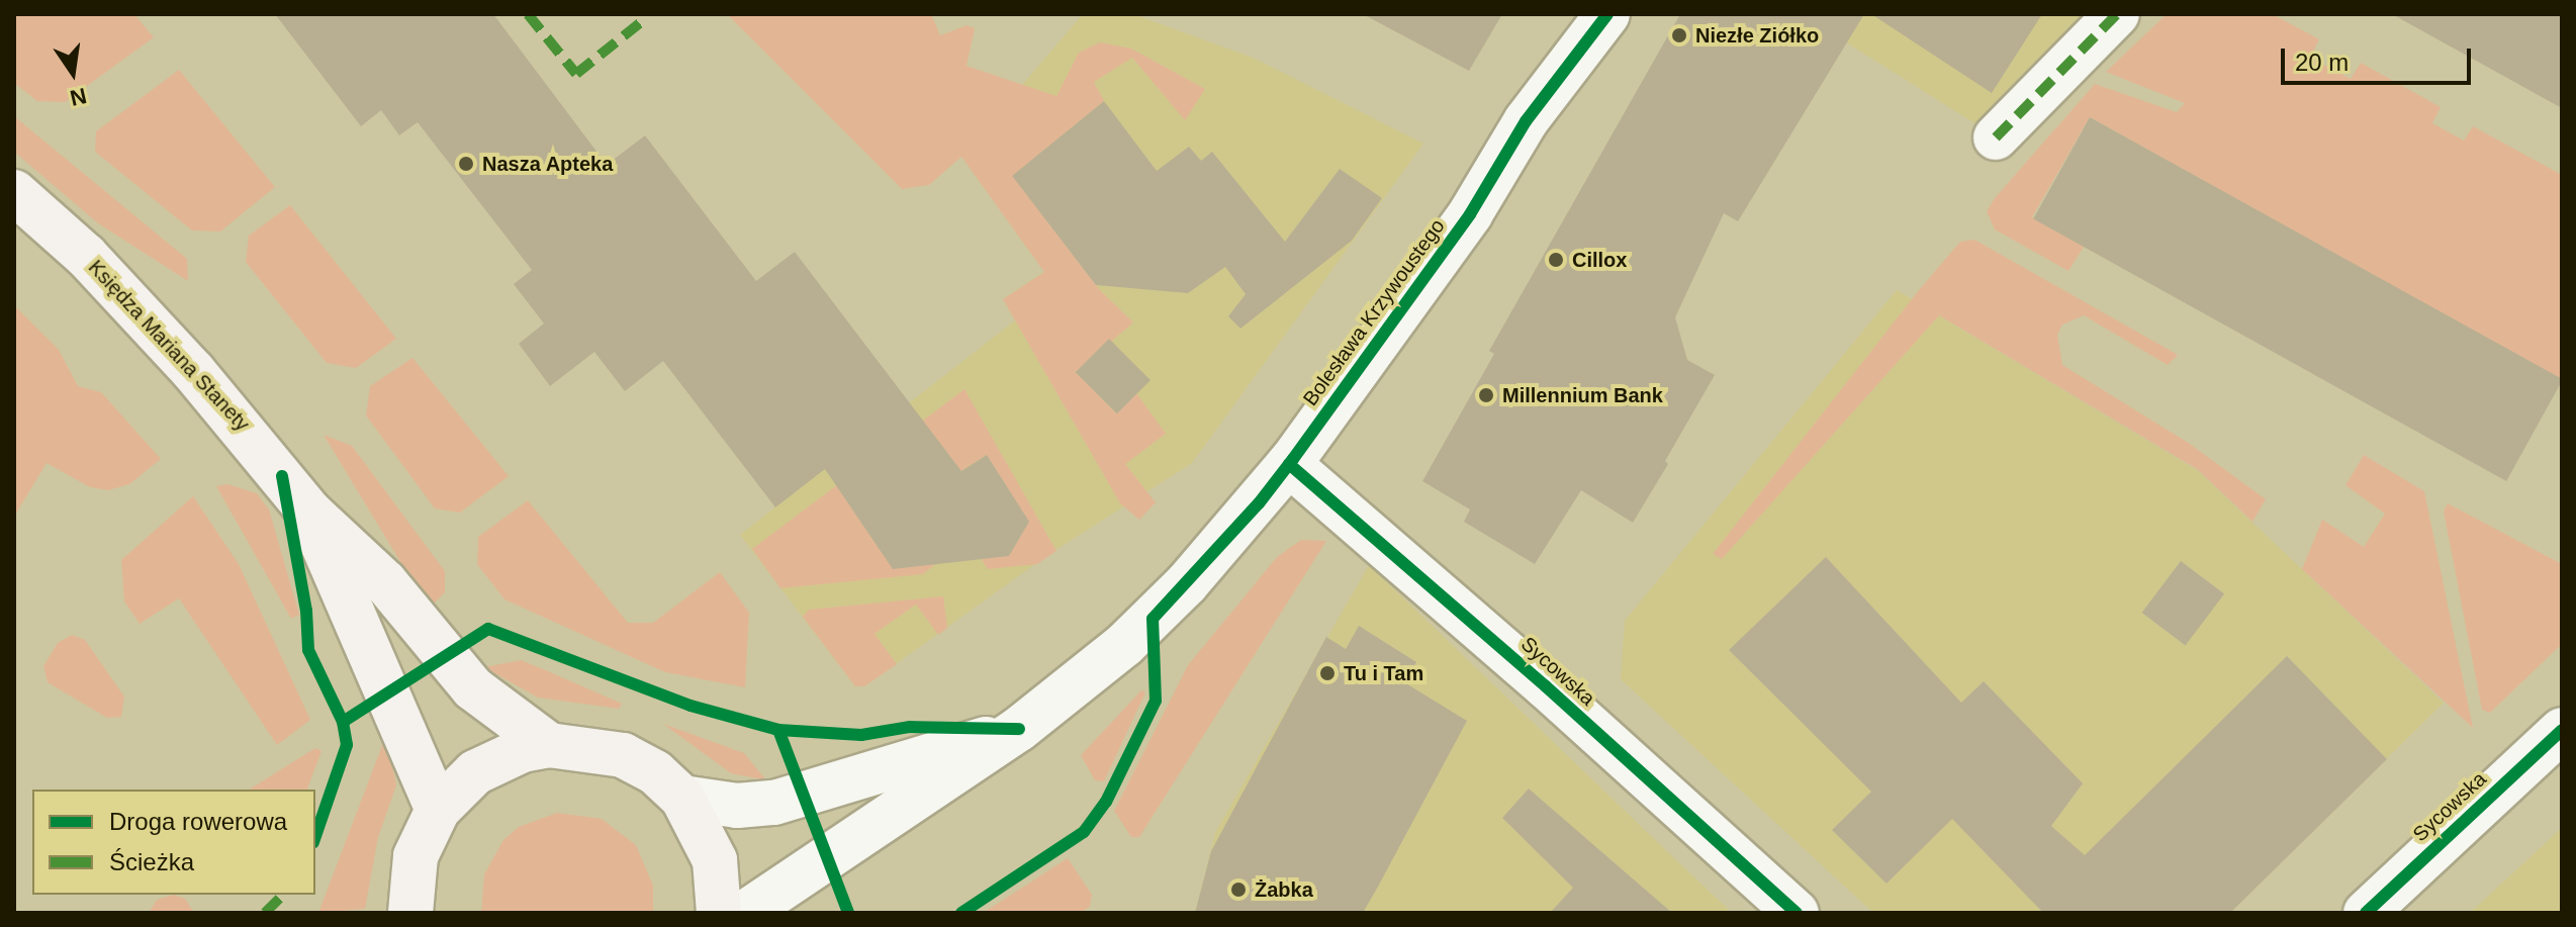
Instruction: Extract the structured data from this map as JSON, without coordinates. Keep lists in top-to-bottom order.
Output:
{
  "streets": {
    "street": ["Bolesława Krzywoustego", "Księdza Mariana Stanety", "Sycowska"]
  },
  "crossings": [
    ["Bolesława Krzywoustego", "Sycowska"]
  ],
  "places": [
    "Niezłe Ziółko",
    "Nasza Apteka",
    "Cillox",
    "Millennium Bank",
    "Tu i Tam",
    "Żabka"
  ],
  "legend": ["Droga rowerowa", "Ścieżka"],
  "scale_bar": "20 m",
  "north": "bottom"
}
